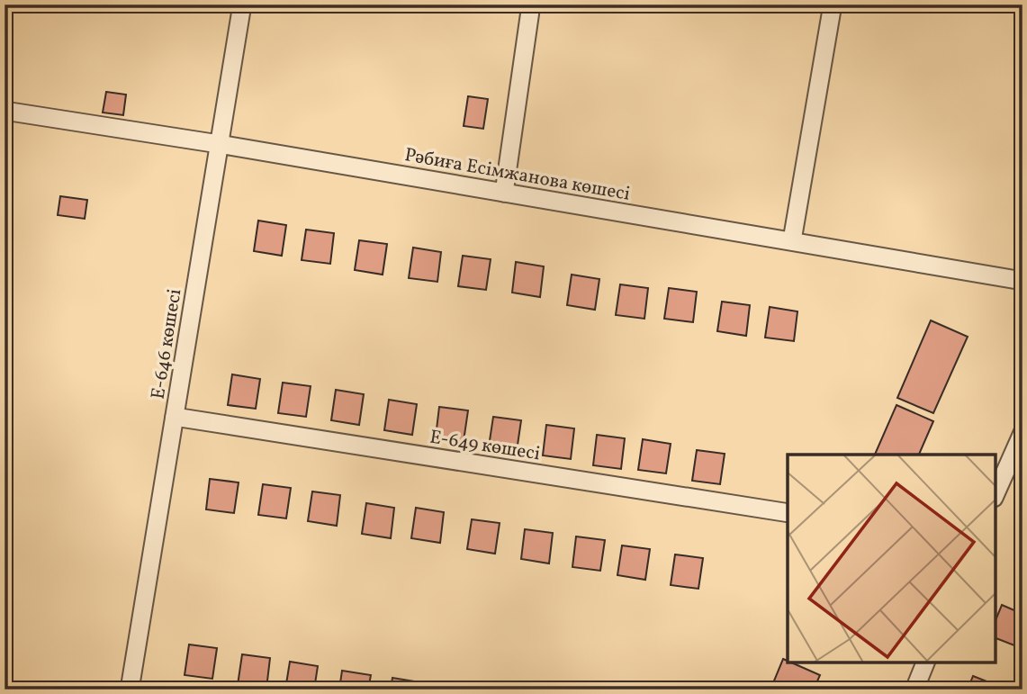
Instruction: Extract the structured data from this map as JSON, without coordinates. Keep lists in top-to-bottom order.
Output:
{
  "streets": {
    "street": ["Рәбиға Есімжанова көшесі", "Е-646 көшесі", "Е-649 көшесі"]
  },
  "crossings": [
    ["Рәбиға Есімжанова көшесі", "Е-646 көшесі"],
    ["Е-646 көшесі", "Е-649 көшесі"]
  ]
}
